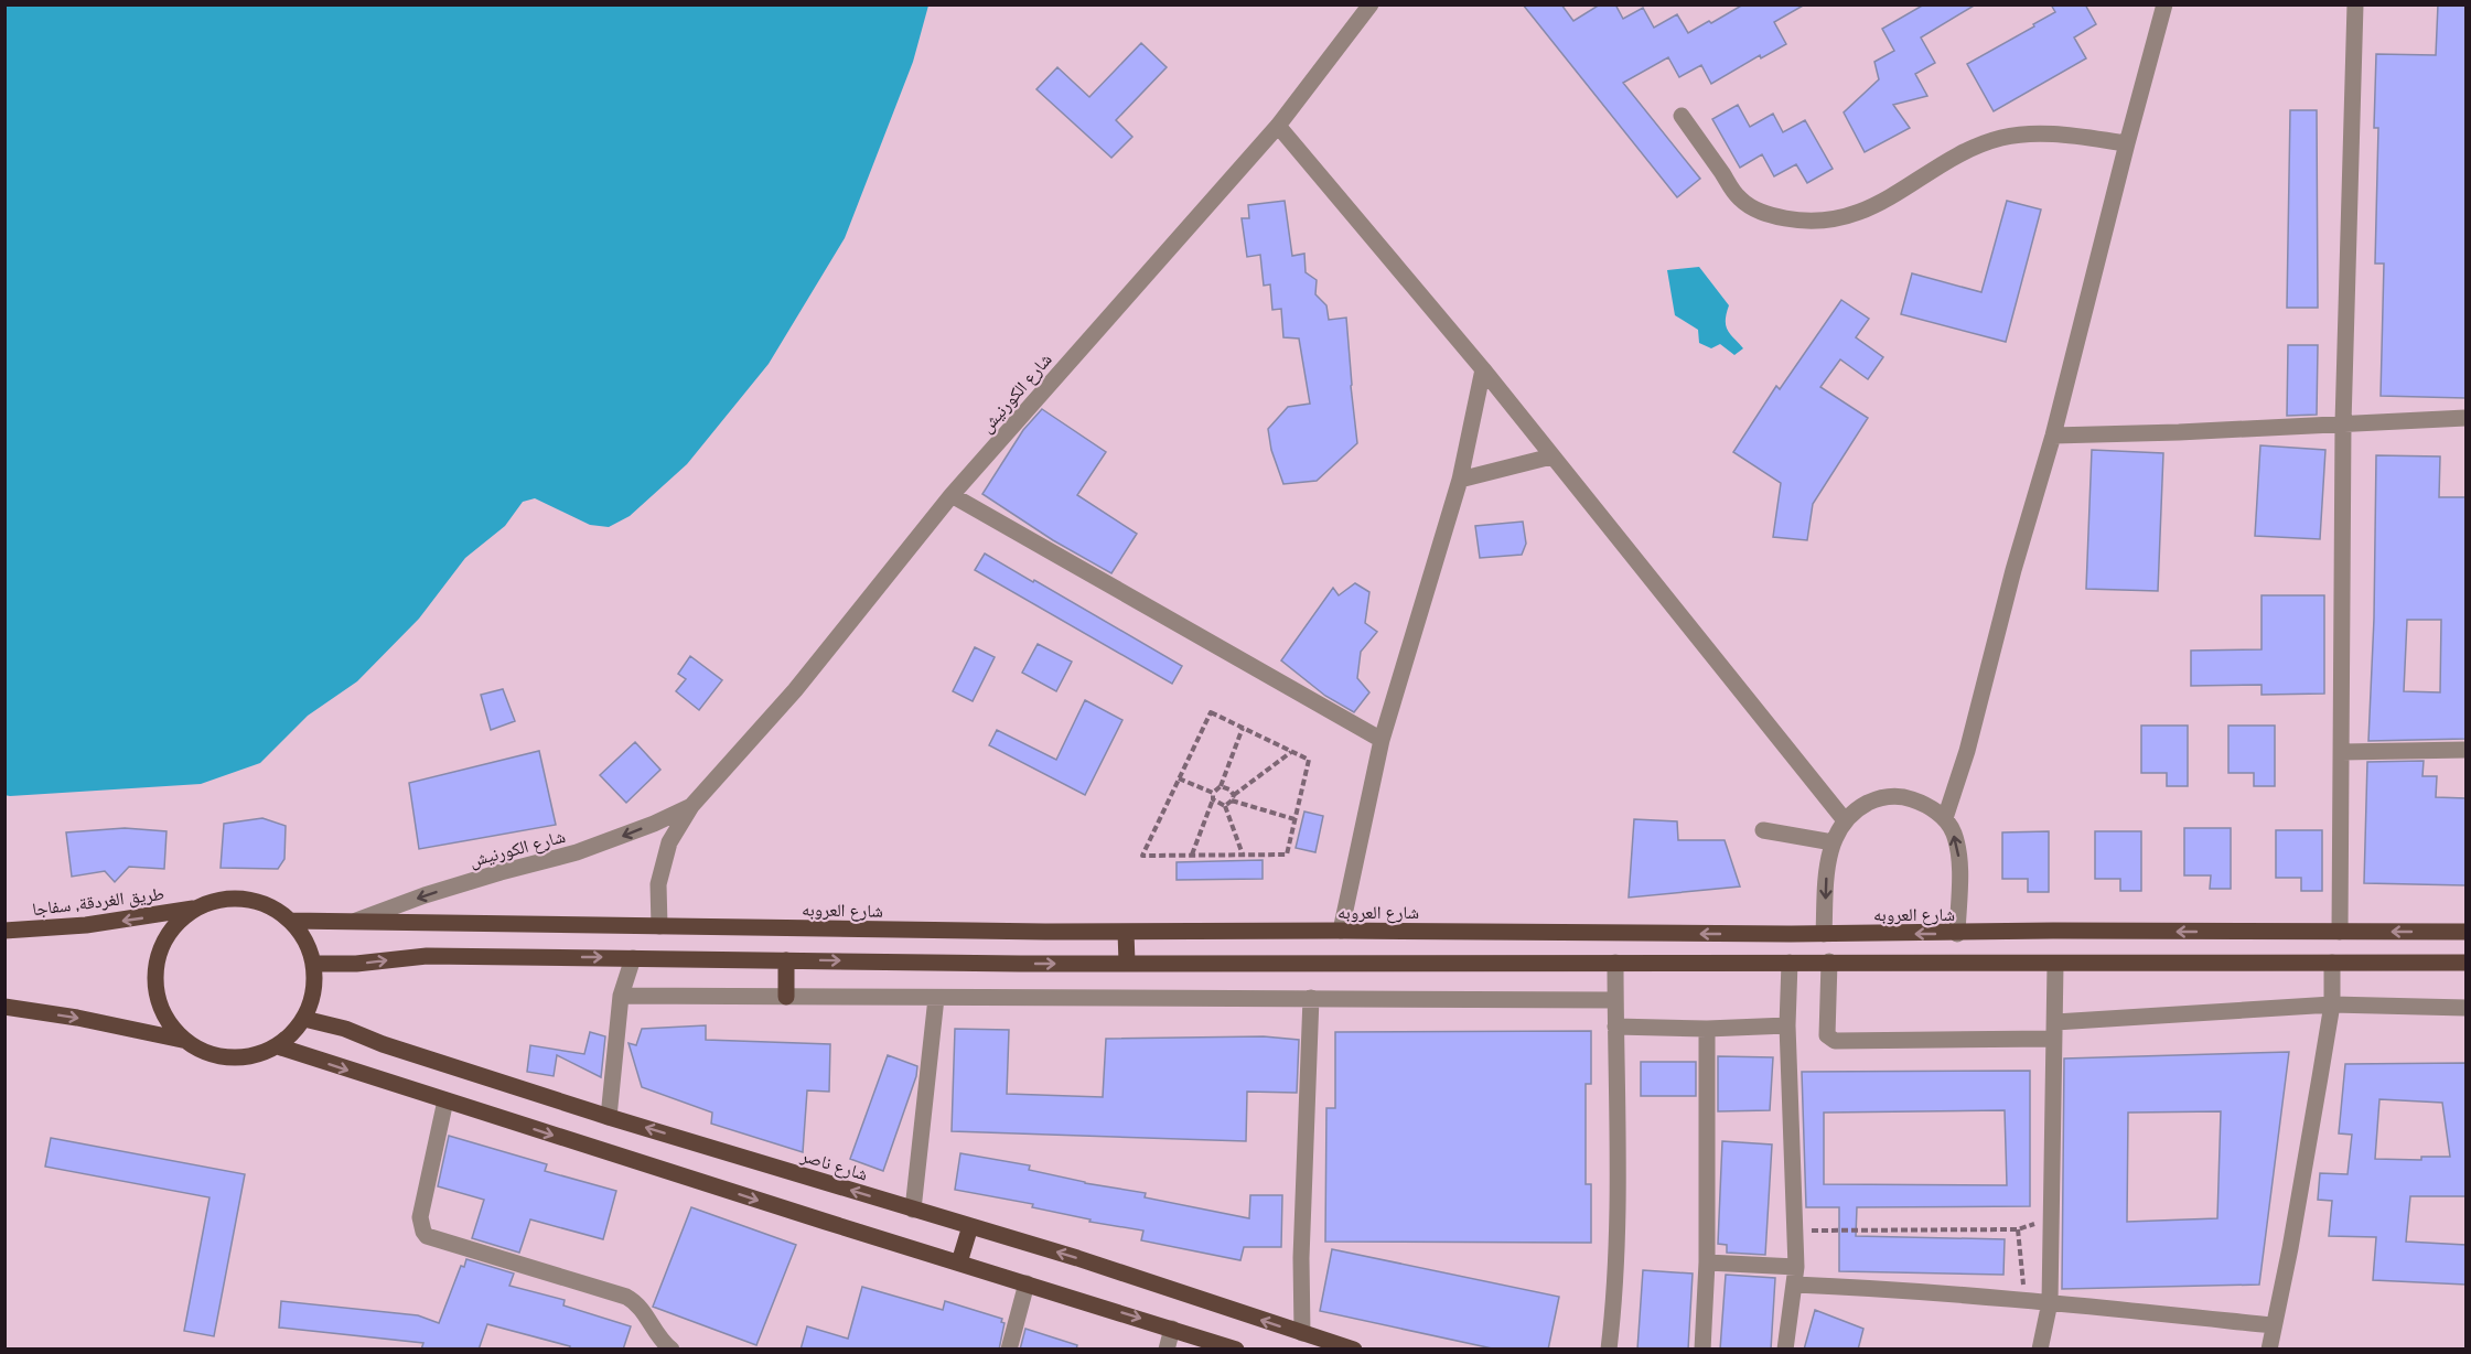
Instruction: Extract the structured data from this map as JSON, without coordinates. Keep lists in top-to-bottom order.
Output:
{
  "streets": {
    "main road": ["طريق الغردقة, سفاجا", "شارع العروبه", "شارع ناصر"],
    "street": ["شارع الكورنيش"]
  },
  "crossings": [
    ["شارع الكورنيش", "شارع العروبه"],
    ["طريق الغردقة, سفاجا", "شارع العروبه"],
    ["طريق الغردقة, سفاجا", "شارع ناصر"],
    ["شارع العروبه", "شارع ناصر"]
  ]
}
